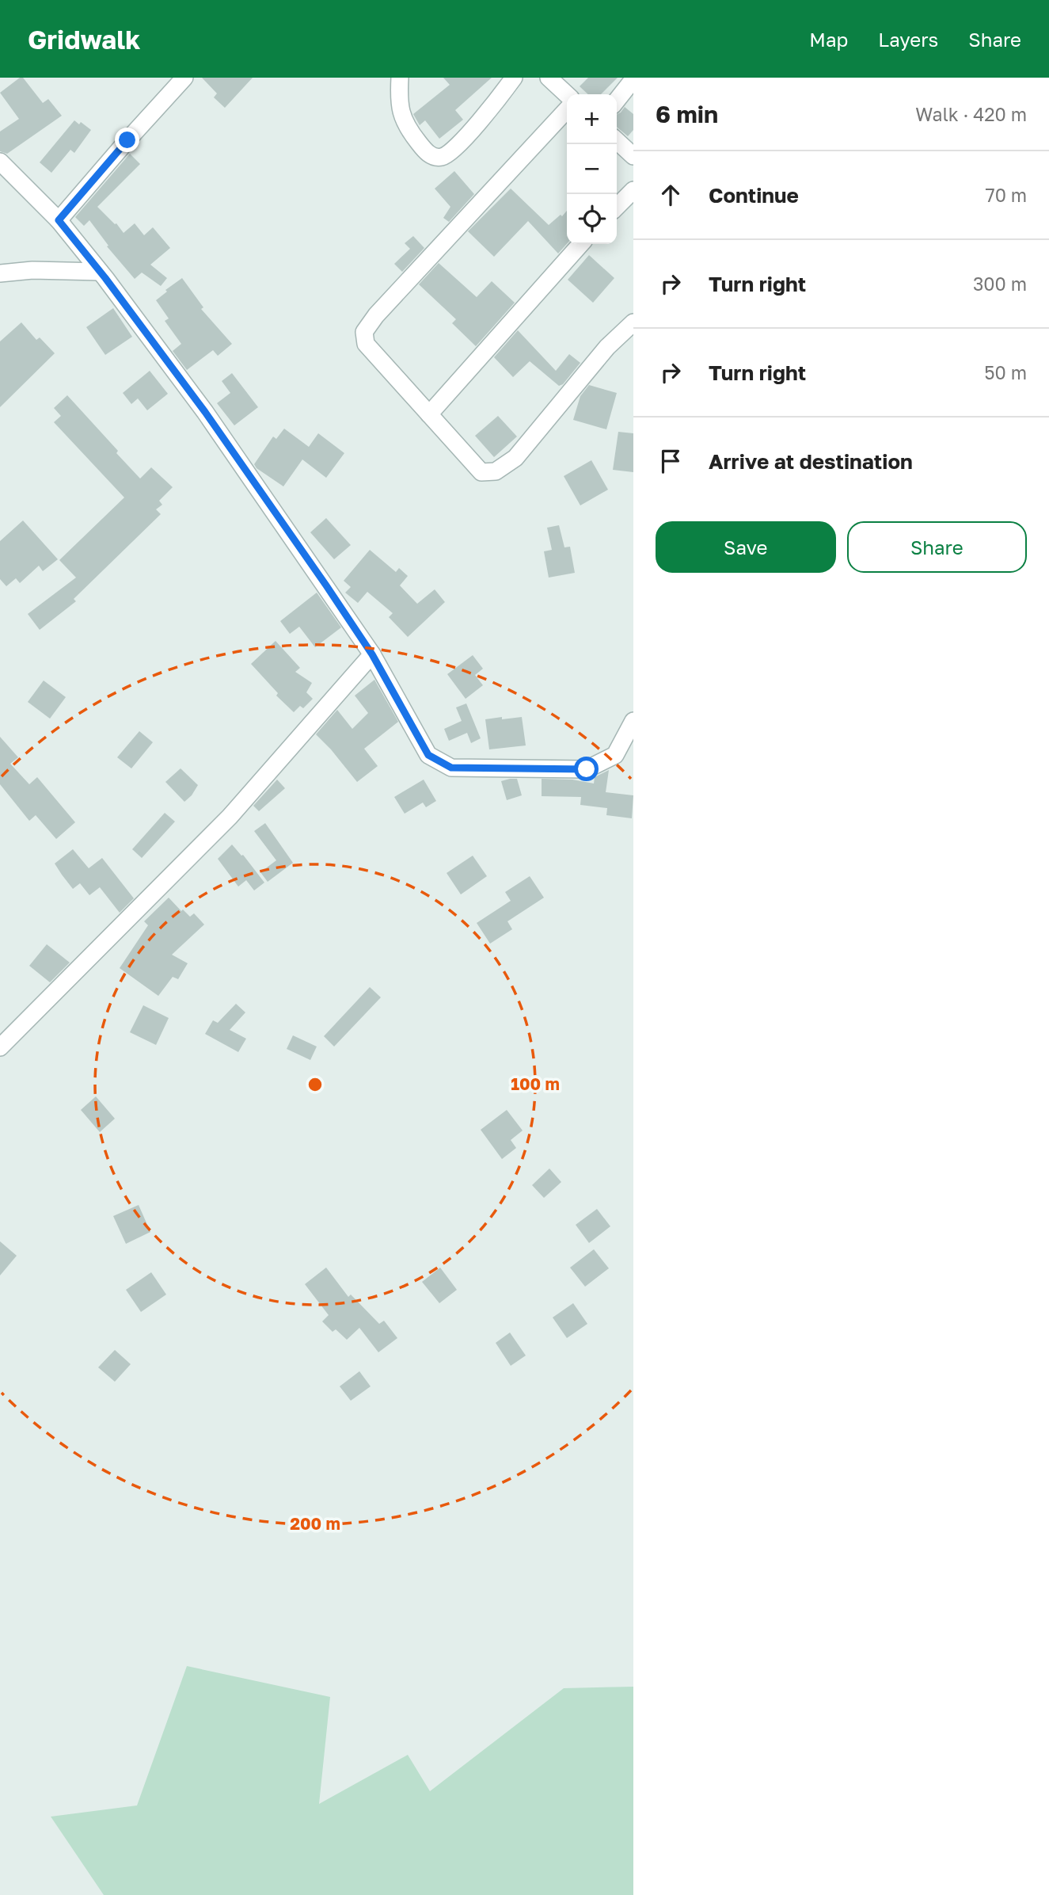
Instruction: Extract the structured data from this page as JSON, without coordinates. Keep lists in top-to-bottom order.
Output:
{
  "page": {
    "header": "Gridwalk",
    "nav": ["Map", "Layers", "Share"],
    "heading": ["6 min", "Walk · 420 m"],
    "map_buttons": ["+", "−"],
    "list": [
      ["Continue", "70 m"],
      ["Turn right", "300 m"],
      ["Turn right", "50 m"],
      "Arrive at destination"
    ],
    "buttons": ["Save", "Share"]
  },
  "rings": ["100 m", "200 m"]
}
